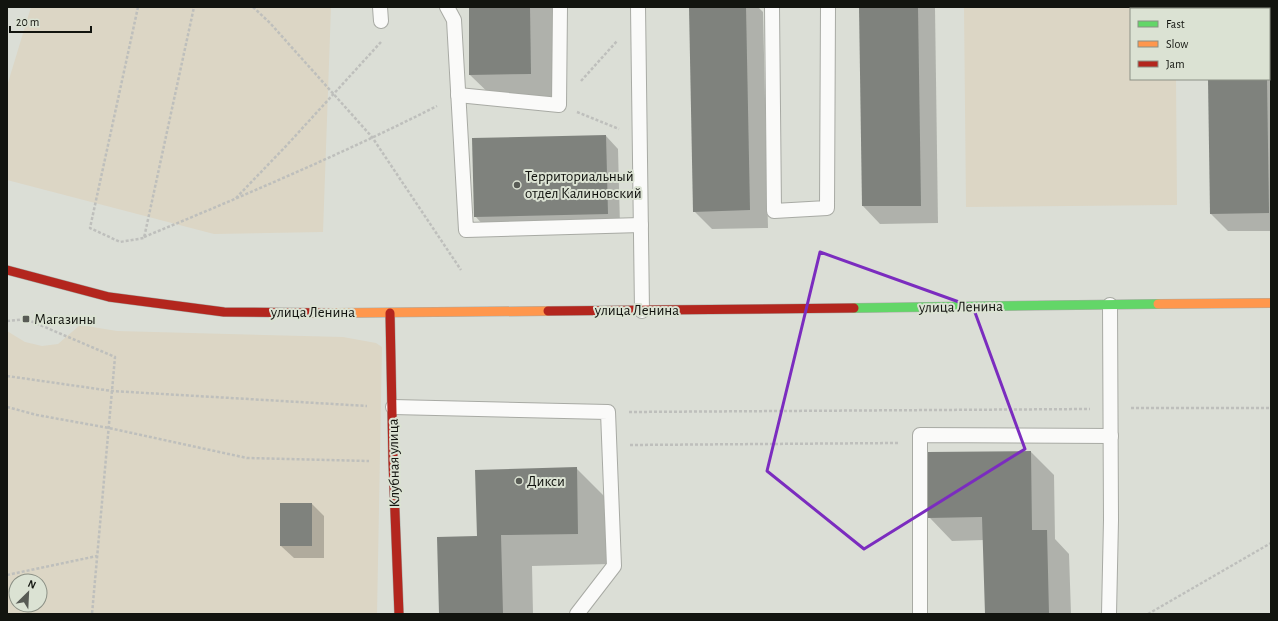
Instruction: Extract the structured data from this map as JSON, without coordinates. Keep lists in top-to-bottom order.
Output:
{
  "streets": {
    "main road": ["улица Ленина", "Клубная улица"]
  },
  "crossings": [
    ["улица Ленина", "Клубная улица"]
  ],
  "places": {
    "other": ["Территориальный отдел Калиновский", "Дикси"],
    "transit": ["Магазины"]
  },
  "legend": ["Fast", "Slow", "Jam"],
  "scale_bar": "20 m",
  "north": "top right"
}
